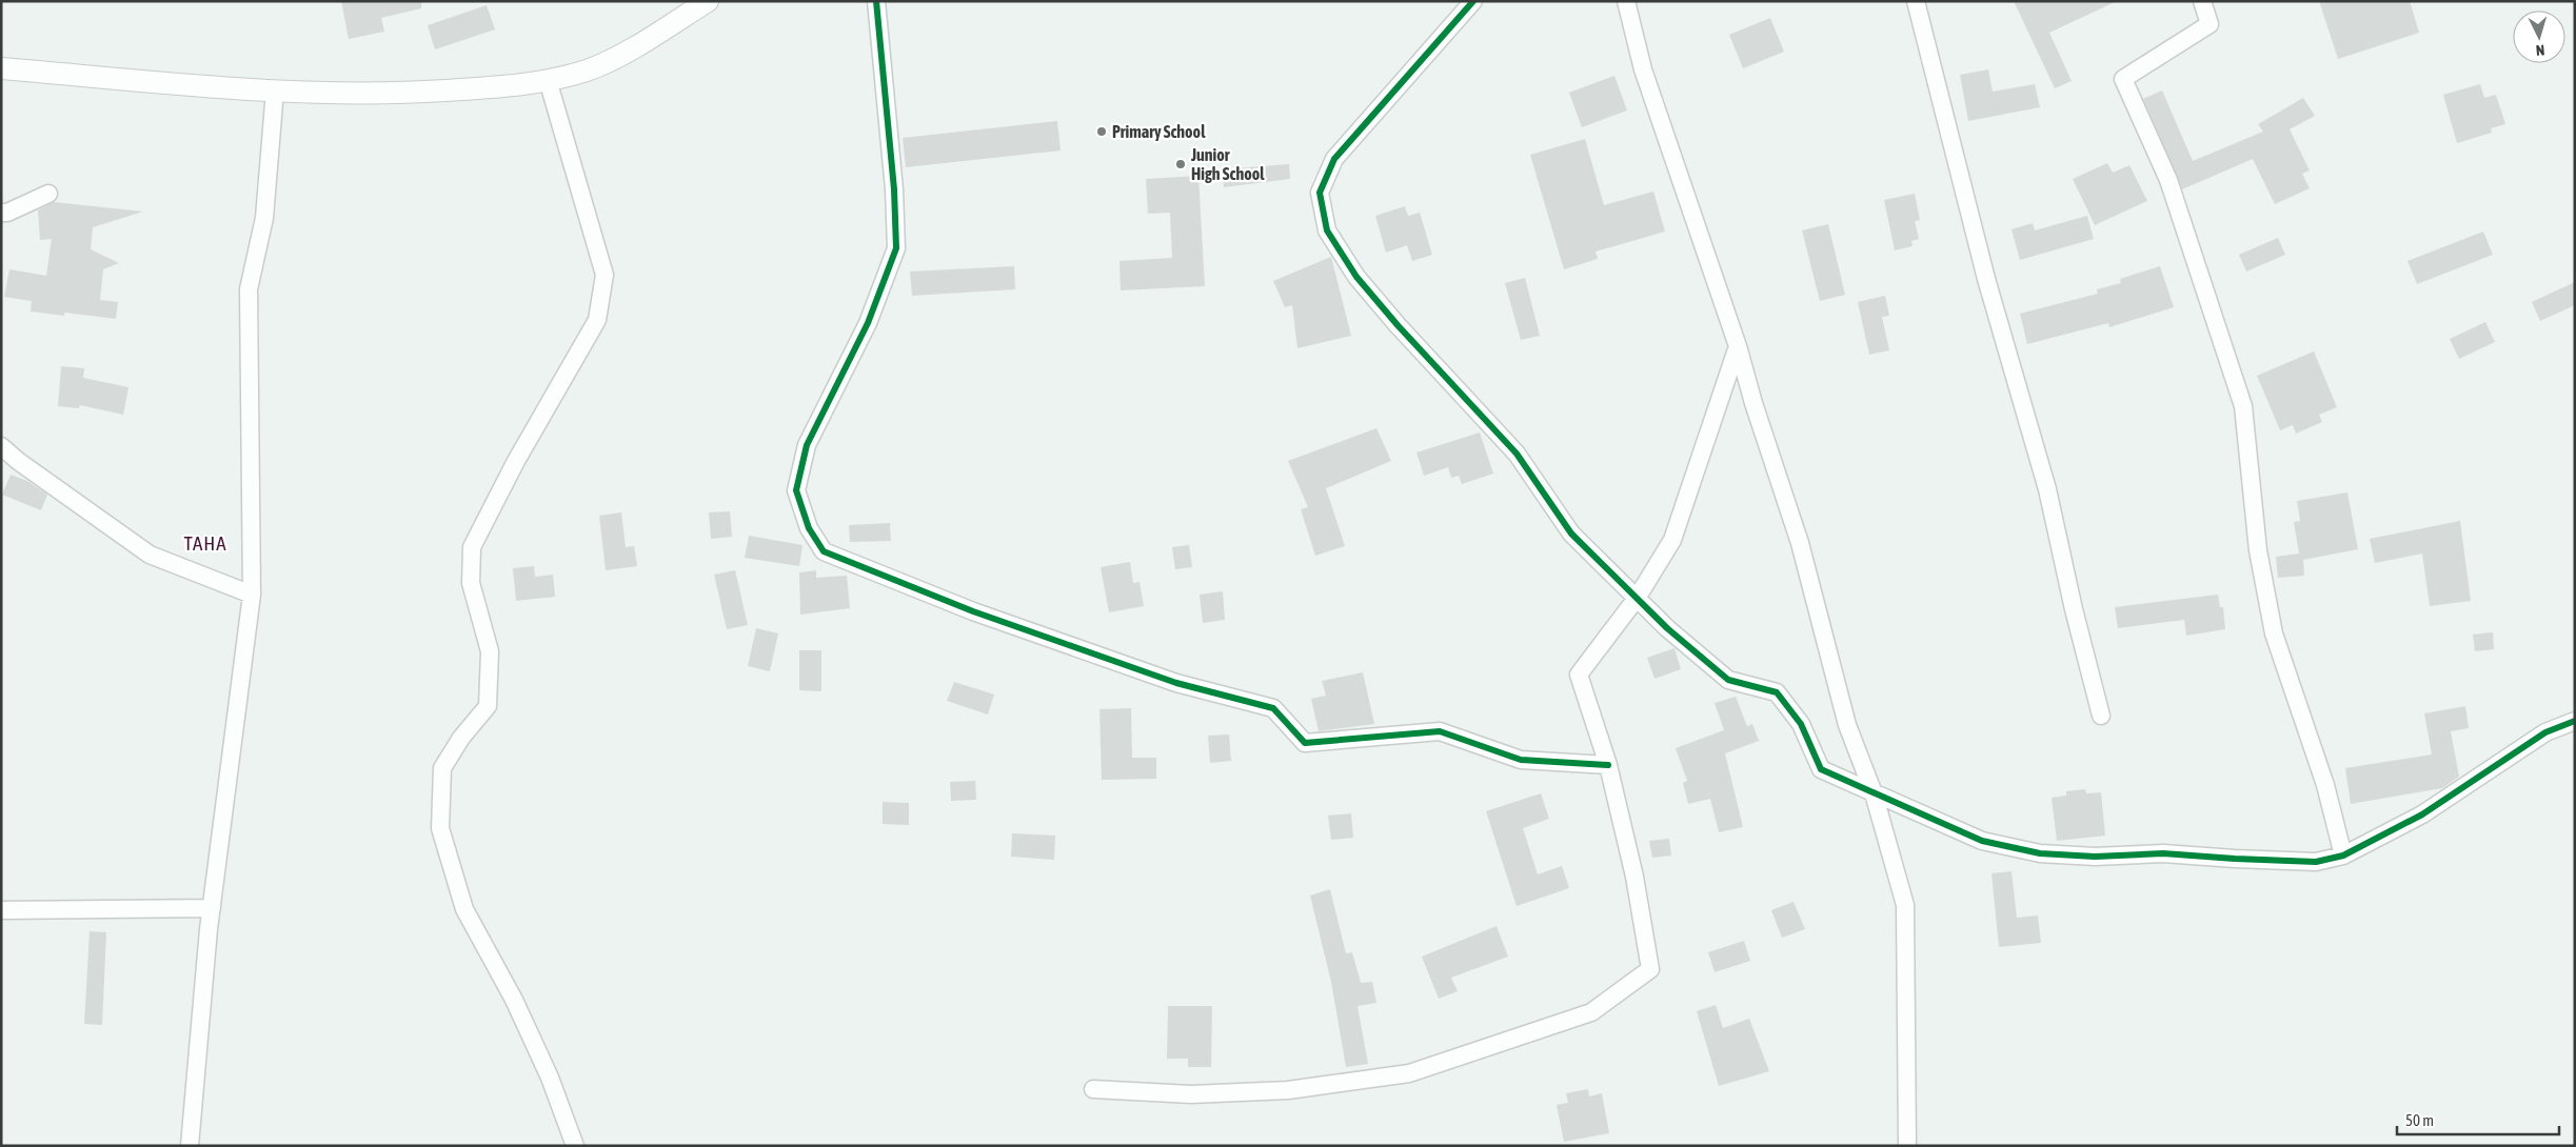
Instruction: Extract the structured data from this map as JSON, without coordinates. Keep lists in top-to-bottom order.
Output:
{
  "districts": ["TAHA"],
  "places": ["Primary School", "Junior High School"],
  "scale_bar": "50 m",
  "north": "bottom"
}
